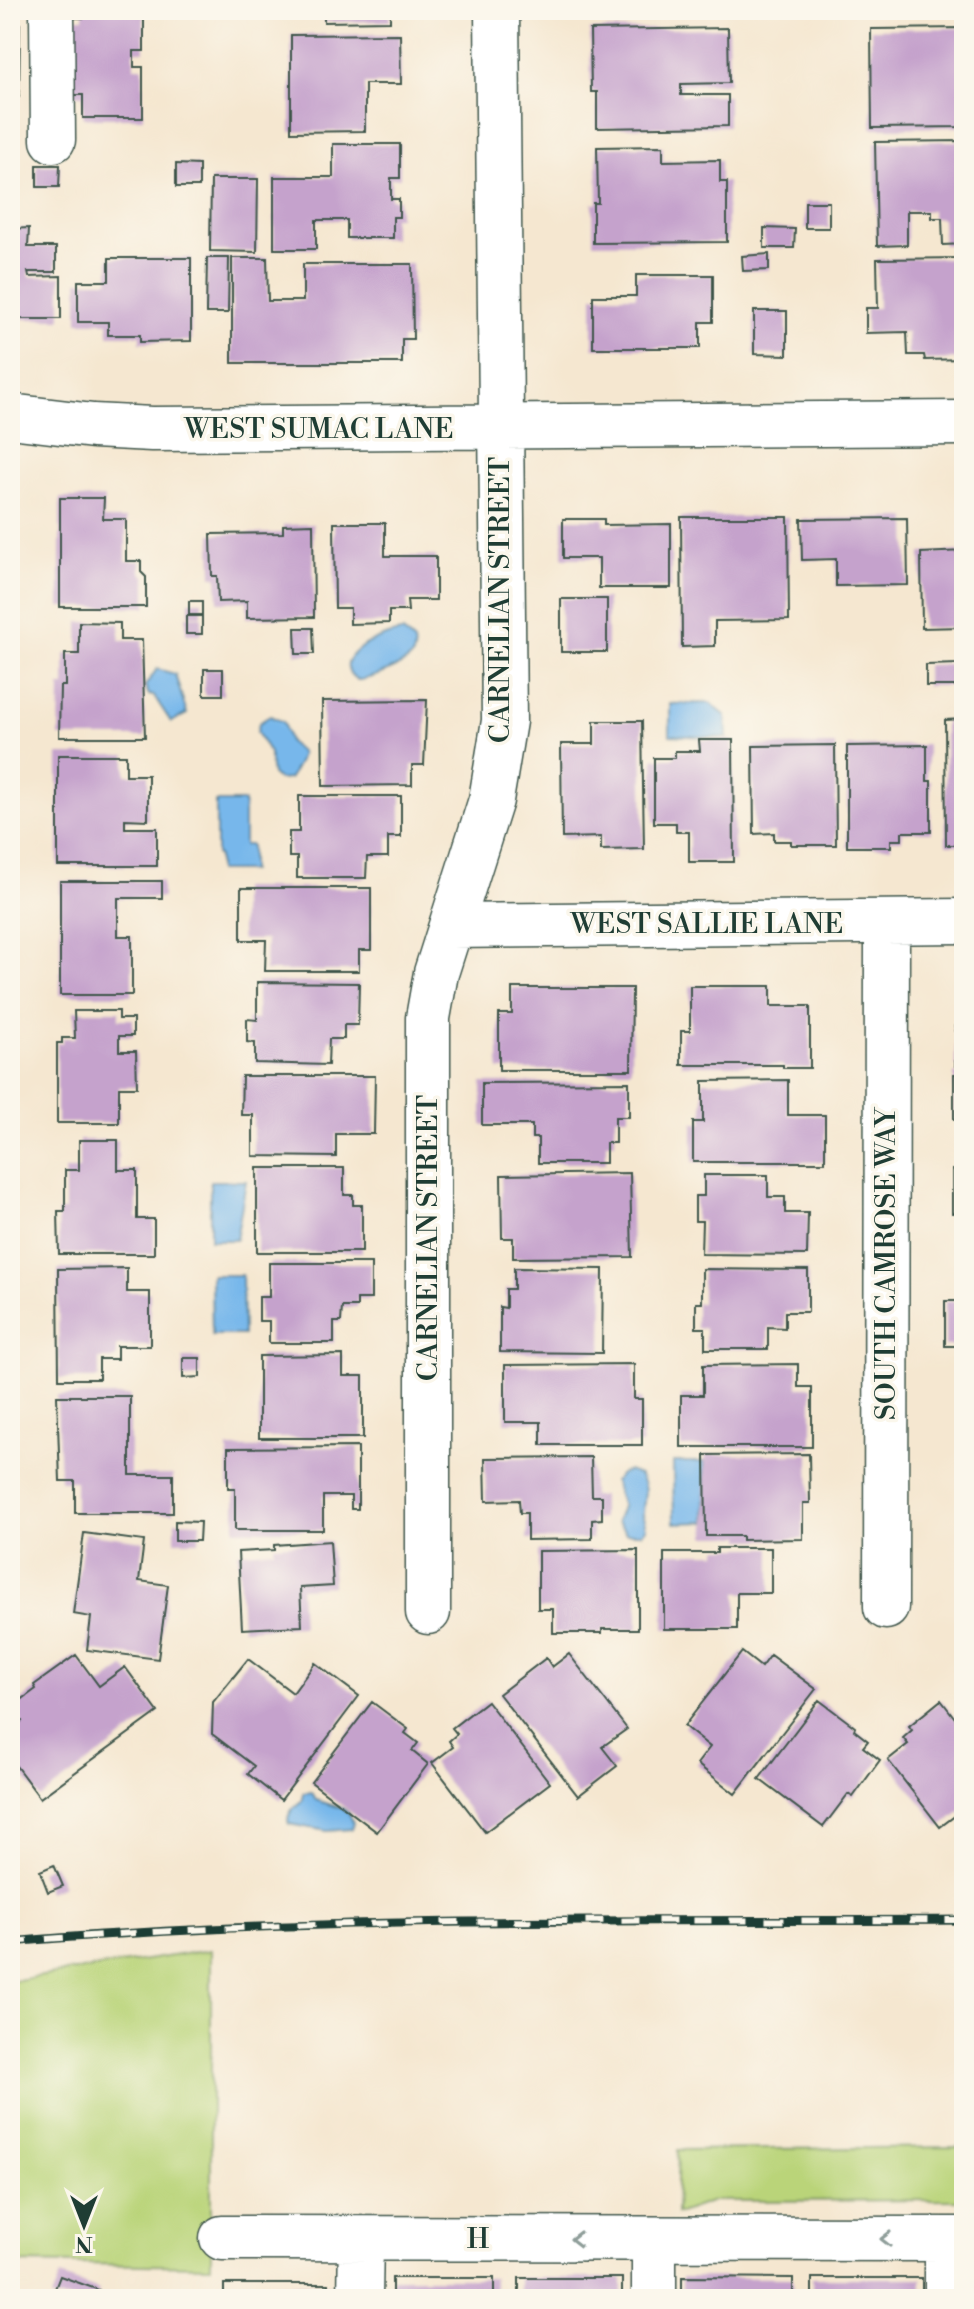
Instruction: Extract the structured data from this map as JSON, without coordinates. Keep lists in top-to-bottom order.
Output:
{
  "streets": {
    "street": [
      "WEST SUMAC LANE",
      "CARNELIAN STREET",
      "WEST SALLIE LANE",
      "SOUTH CAMROSE WAY",
      "H"
    ]
  },
  "crossings": [
    ["WEST SUMAC LANE", "CARNELIAN STREET"],
    ["CARNELIAN STREET", "WEST SALLIE LANE"],
    ["WEST SALLIE LANE", "SOUTH CAMROSE WAY"]
  ],
  "one_way": ["H"],
  "north": "bottom"
}
